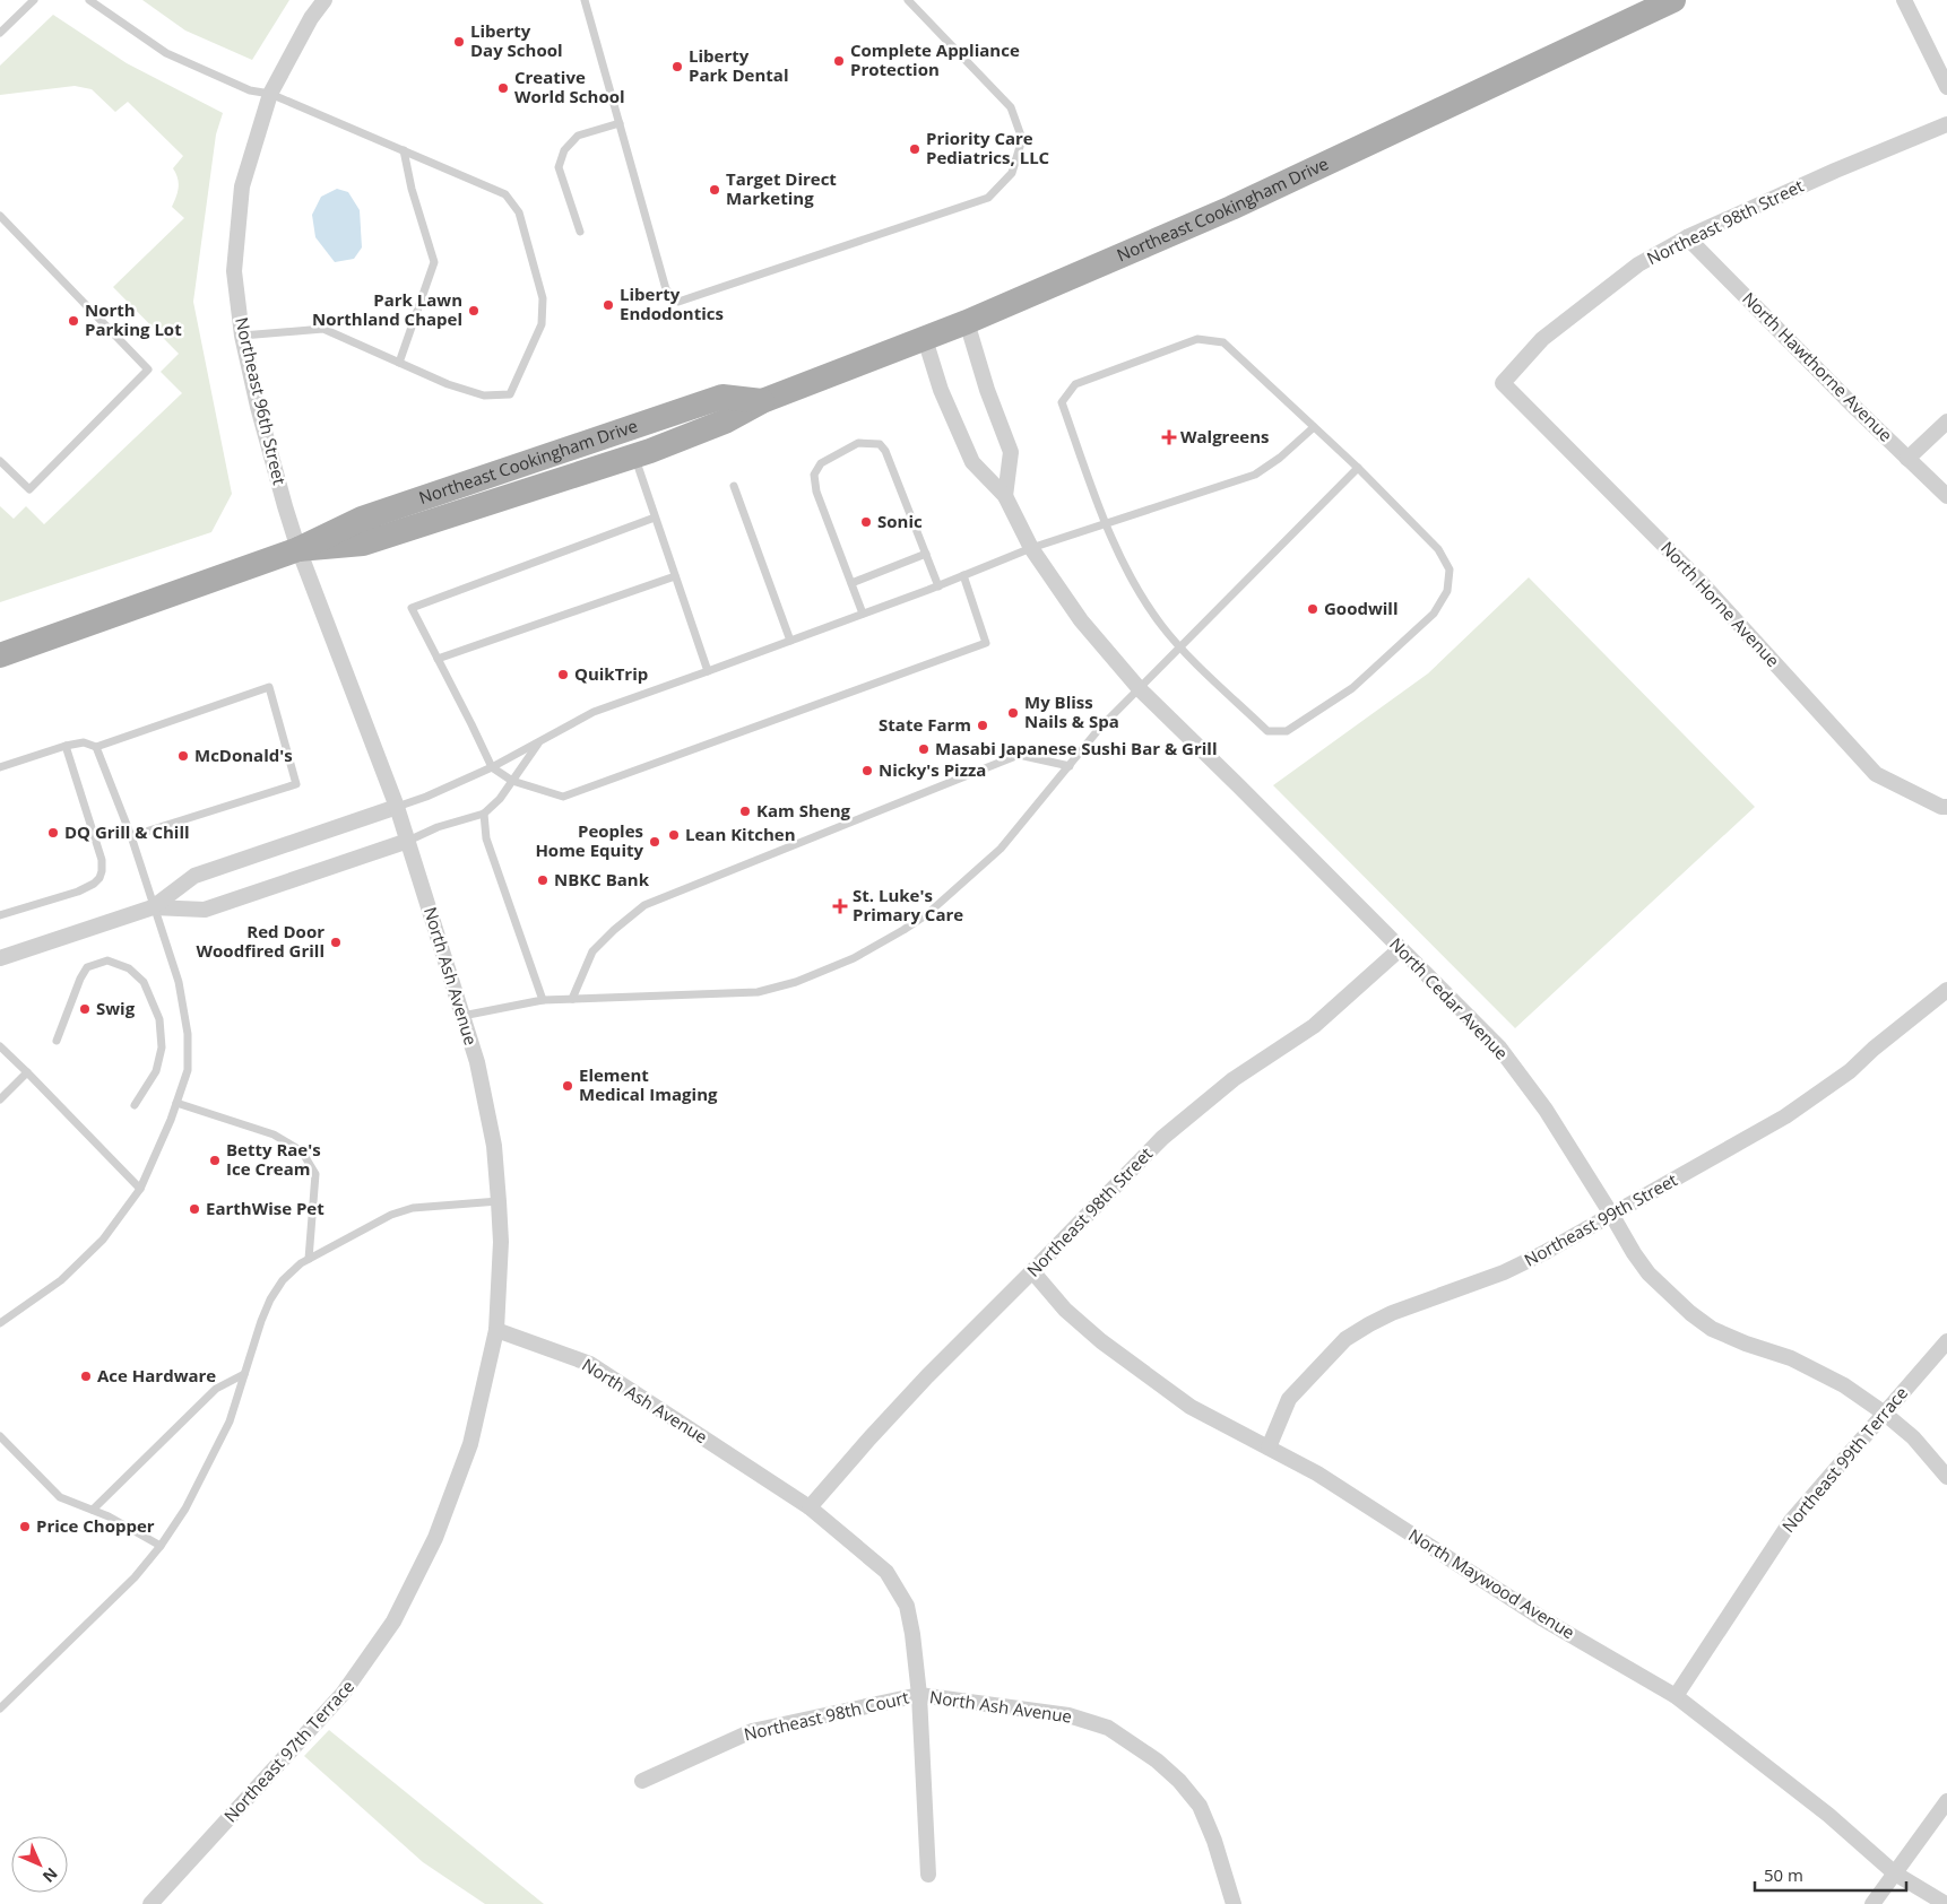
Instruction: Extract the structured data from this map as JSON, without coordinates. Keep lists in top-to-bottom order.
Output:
{
  "streets": {
    "main road": ["Northeast Cookingham Drive"],
    "street": [
      "Northeast 98th Street",
      "North Hawthorne Avenue",
      "Northeast 96th Street",
      "North Horne Avenue",
      "North Ash Avenue",
      "North Cedar Avenue",
      "Northeast 99th Street",
      "Northeast 99th Terrace",
      "North Maywood Avenue",
      "Northeast 98th Court",
      "Northeast 97th Terrace"
    ]
  },
  "crossings": [
    ["Northeast Cookingham Drive", "Northeast 96th Street"],
    ["Northeast Cookingham Drive", "North Ash Avenue"],
    ["Northeast Cookingham Drive", "North Cedar Avenue"],
    ["Northeast 98th Street", "North Hawthorne Avenue"],
    ["Northeast 98th Street", "North Horne Avenue"],
    ["Northeast 98th Street", "North Ash Avenue"],
    ["Northeast 98th Street", "North Cedar Avenue"],
    ["Northeast 98th Street", "North Maywood Avenue"],
    ["Northeast 96th Street", "North Ash Avenue"],
    ["North Ash Avenue", "Northeast 98th Court"],
    ["North Ash Avenue", "Northeast 97th Terrace"],
    ["North Cedar Avenue", "Northeast 99th Street"],
    ["North Cedar Avenue", "Northeast 99th Terrace"],
    ["Northeast 99th Street", "North Maywood Avenue"],
    ["Northeast 99th Terrace", "North Maywood Avenue"]
  ],
  "places": {
    "other": [
      "Liberty Day School",
      "Complete Appliance Protection",
      "Liberty Park Dental",
      "Creative World School",
      "Priority Care Pediatrics, LLC",
      "Target Direct Marketing",
      "Liberty Endodontics",
      "Park Lawn Northland Chapel",
      "North Parking Lot",
      "Sonic",
      "Goodwill",
      "QuikTrip",
      "My Bliss Nails & Spa",
      "State Farm",
      "Masabi Japanese Sushi Bar & Grill",
      "McDonald's",
      "Nicky's Pizza",
      "Kam Sheng",
      "DQ Grill & Chill",
      "Lean Kitchen",
      "Peoples Home Equity",
      "NBKC Bank",
      "Red Door Woodfired Grill",
      "Swig",
      "Element Medical Imaging",
      "Betty Rae's Ice Cream",
      "EarthWise Pet",
      "Ace Hardware",
      "Price Chopper"
    ],
    "health": ["Walgreens", "St. Luke's Primary Care"]
  },
  "scale_bar": "50 m",
  "north": "bottom right"
}
